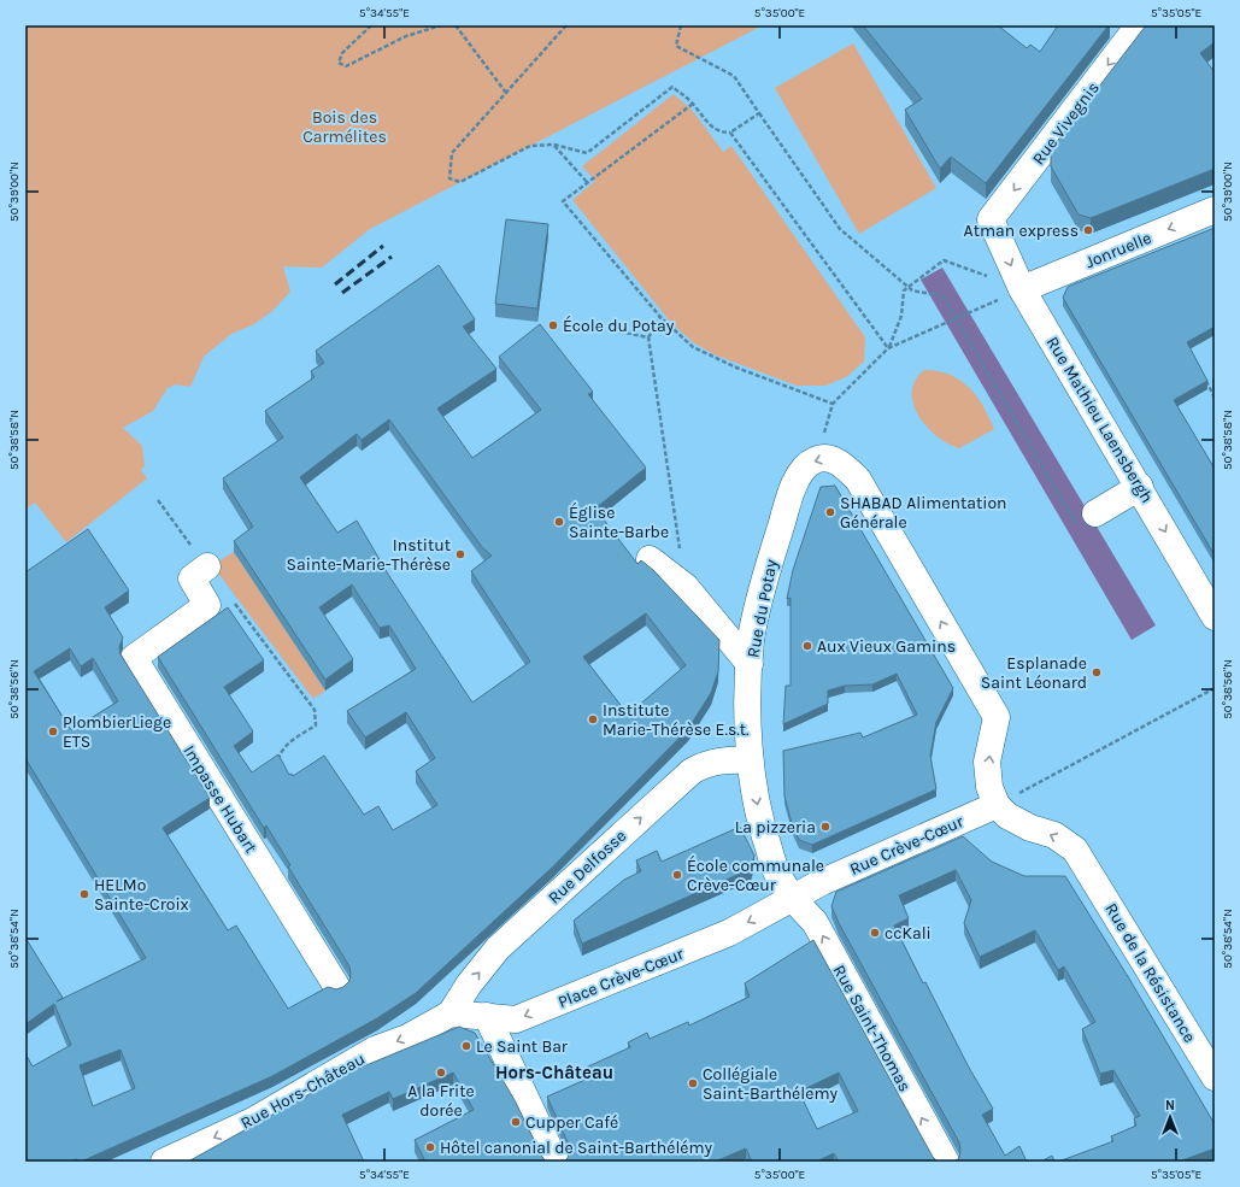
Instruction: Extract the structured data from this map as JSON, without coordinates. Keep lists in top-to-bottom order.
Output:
{
  "streets": {
    "street": [
      "Rue Vivegnis",
      "Jonruelle",
      "Rue Mathieu Laensbergh",
      "Rue du Potay",
      "Impasse Hubart",
      "Rue Crève-Cœur",
      "Rue Delfosse",
      "Rue de la Résistance",
      "Place Crève-Cœur",
      "Rue Saint-Thomas",
      "Rue Hors-Château"
    ]
  },
  "crossings": [
    ["Rue Vivegnis", "Rue Mathieu Laensbergh"],
    ["Jonruelle", "Rue Mathieu Laensbergh"],
    ["Rue du Potay", "Rue Crève-Cœur"],
    ["Rue du Potay", "Rue Delfosse"],
    ["Rue du Potay", "Rue de la Résistance"],
    ["Rue du Potay", "Place Crève-Cœur"],
    ["Rue du Potay", "Rue Saint-Thomas"],
    ["Rue Crève-Cœur", "Rue de la Résistance"],
    ["Rue Crève-Cœur", "Place Crève-Cœur"],
    ["Rue Crève-Cœur", "Rue Saint-Thomas"],
    ["Rue Delfosse", "Place Crève-Cœur"],
    ["Rue Delfosse", "Rue Hors-Château"],
    ["Place Crève-Cœur", "Rue Saint-Thomas"],
    ["Place Crève-Cœur", "Rue Hors-Château"]
  ],
  "one_way": [
    "Rue Vivegnis",
    "Jonruelle",
    "Rue Mathieu Laensbergh",
    "Rue Delfosse",
    "Rue de la Résistance",
    "Place Crève-Cœur",
    "Rue Saint-Thomas",
    "Rue Hors-Château"
  ],
  "districts": ["Hors-Château"],
  "parks": ["Bois des Carmélites"],
  "places": [
    "Atman express",
    "École du Potay",
    "SHABAD Alimentation Générale",
    "Église Sainte-Barbe",
    "Institut Sainte-Marie-Thérèse",
    "Aux Vieux Gamins",
    "Esplanade Saint Léonard",
    "Institute Marie-Thérèse E.s.t.",
    "PlombierLiege ETS",
    "La pizzeria",
    "École communale Crève-Cœur",
    "HELMo Sainte-Croix",
    "ccKali",
    "Le Saint Bar",
    "A la Frite dorée",
    "Collégiale Saint-Barthélemy",
    "Cupper Café",
    "Hôtel canonial de Saint-Barthélémy"
  ],
  "north": "top",
  "coordinates": [
    "5°34'55\"E",
    "5°35'00\"E",
    "5°35'05\"E",
    "50°39'00\"N",
    "50°38'58\"N",
    "50°38'56\"N",
    "50°38'54\"N"
  ]
}
